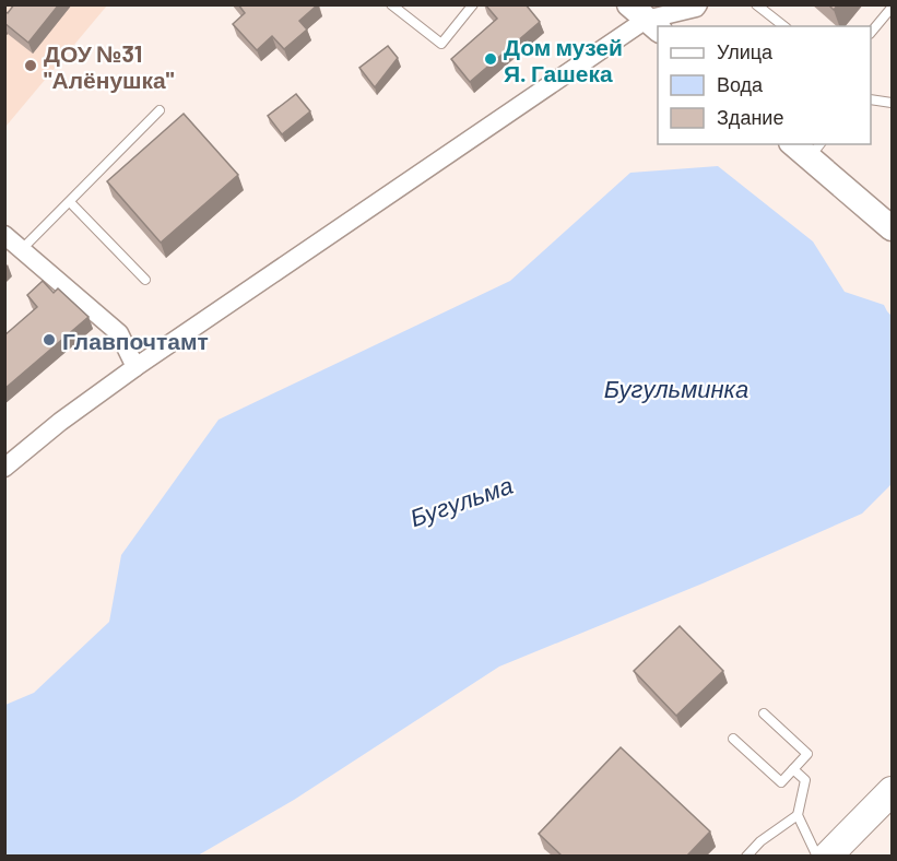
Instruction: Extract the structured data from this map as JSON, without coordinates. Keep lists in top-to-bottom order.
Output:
{
  "water": ["Бугульминка", "Бугульма"],
  "places": ["Дом музей Я. Гашека", "ДОУ №31 \"Алёнушка\"", "Главпочтамт"],
  "legend": ["Улица", "Вода", "Здание"]
}
